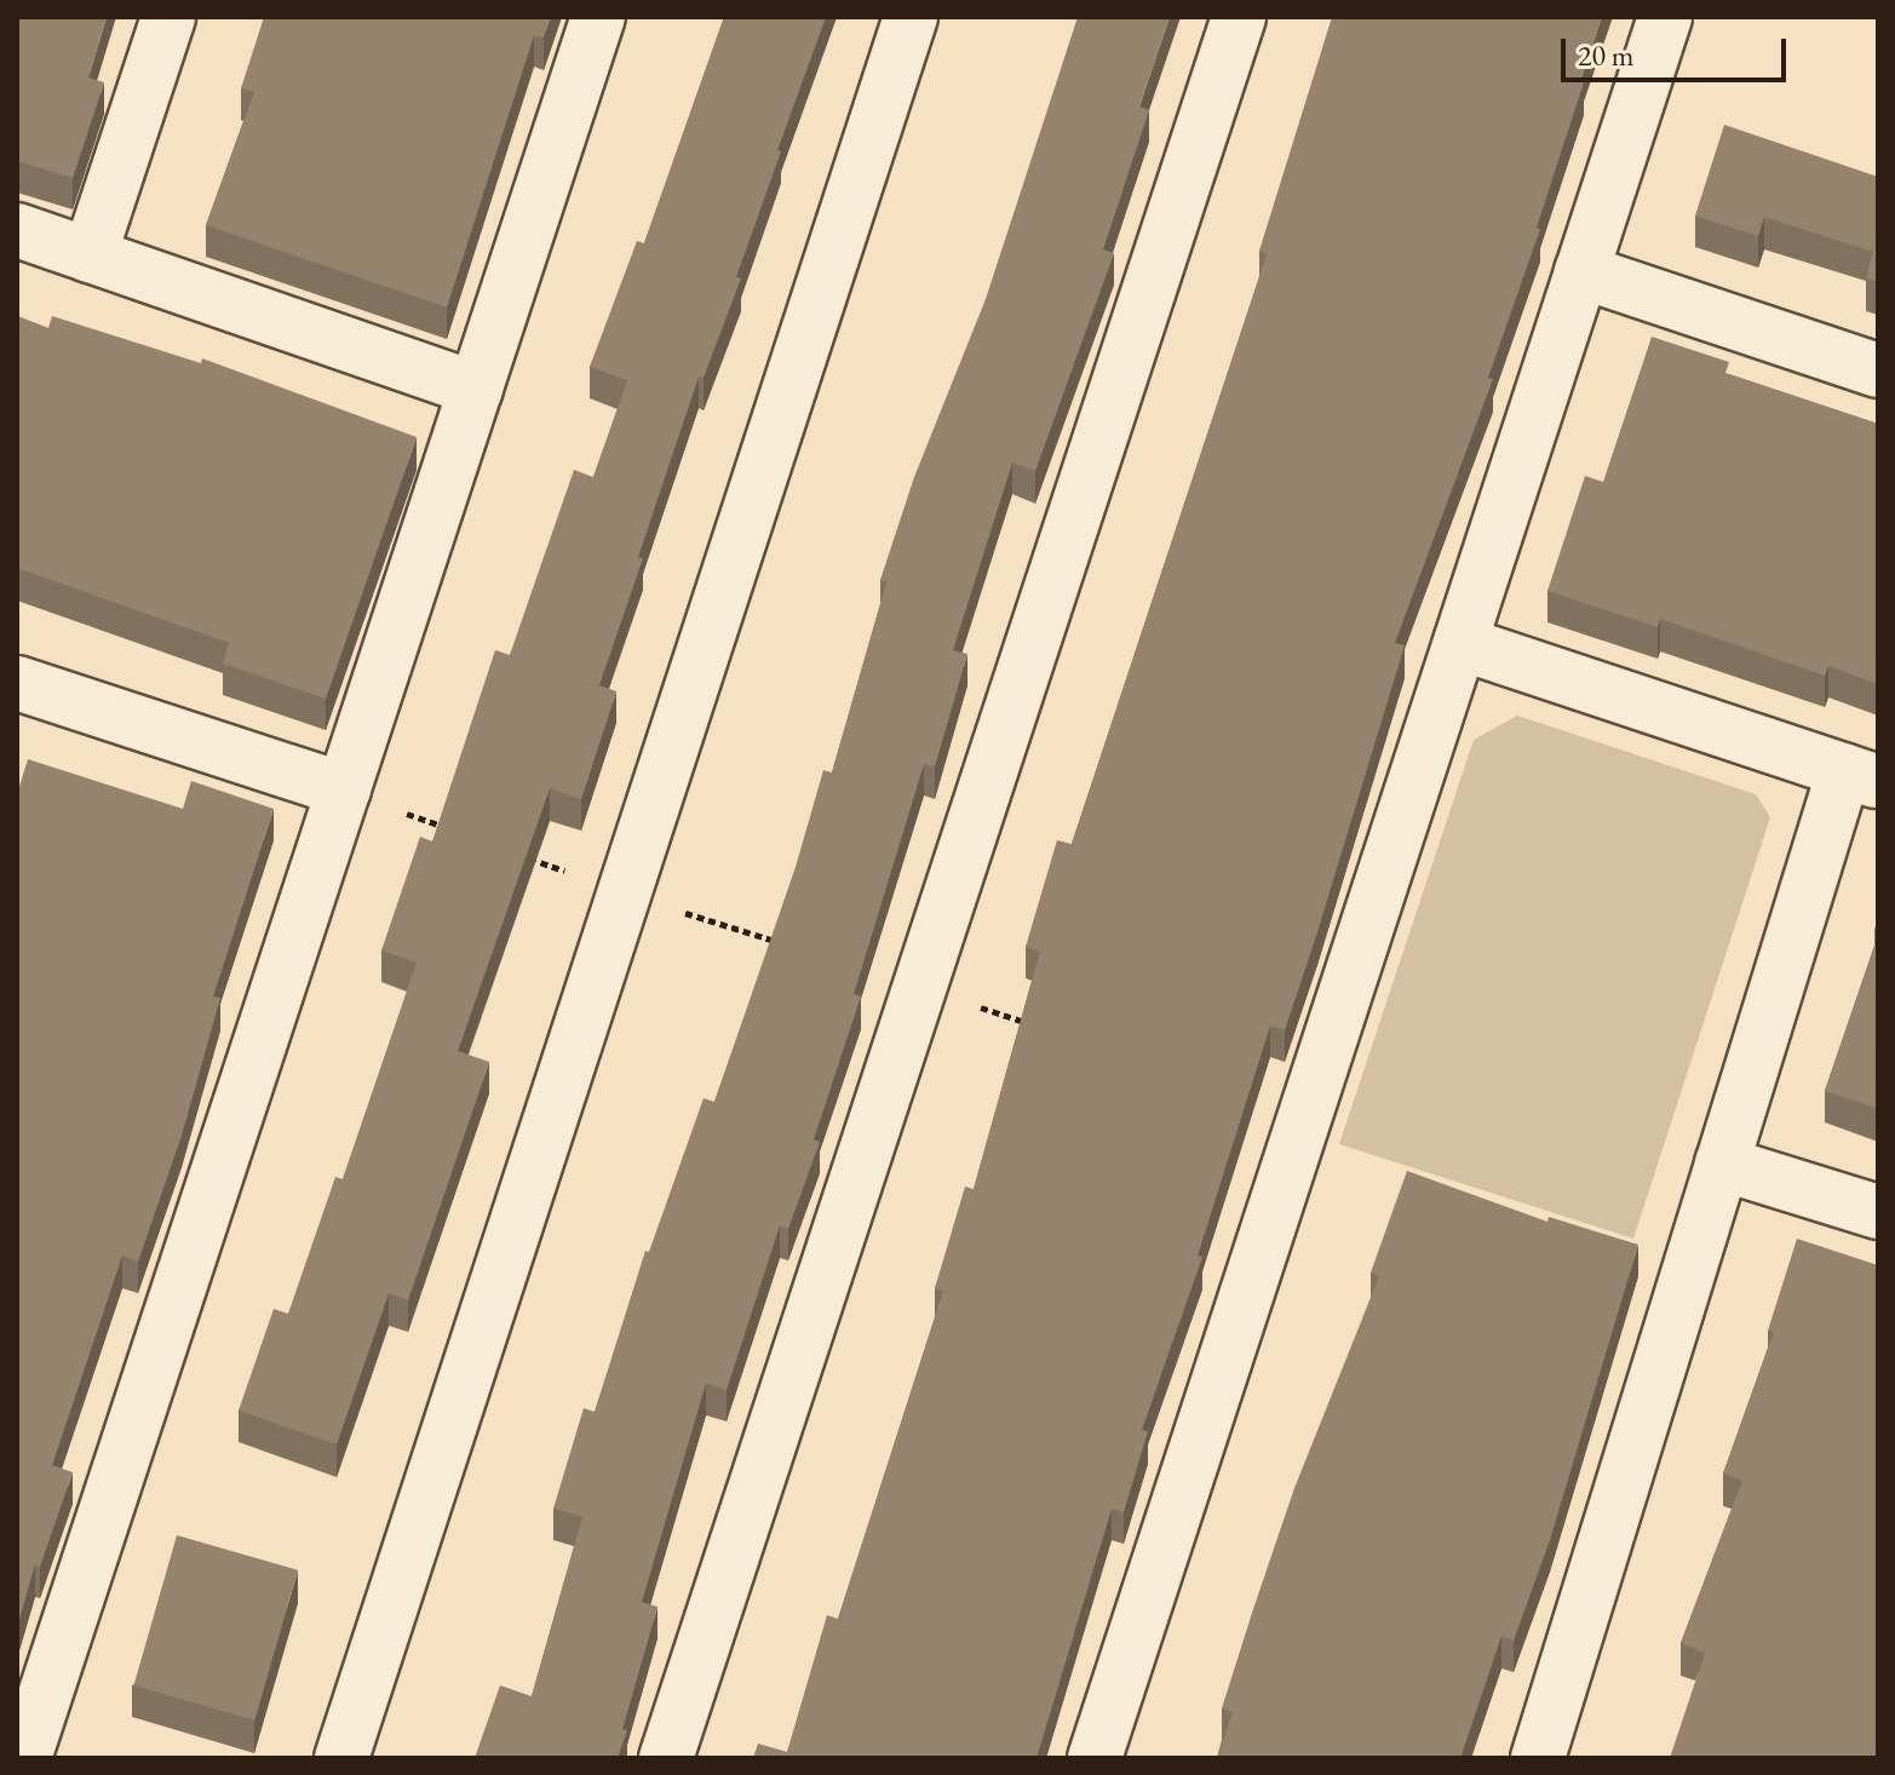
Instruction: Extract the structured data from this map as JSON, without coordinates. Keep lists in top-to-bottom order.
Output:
{
  "scale_bar": "20 m"
}
